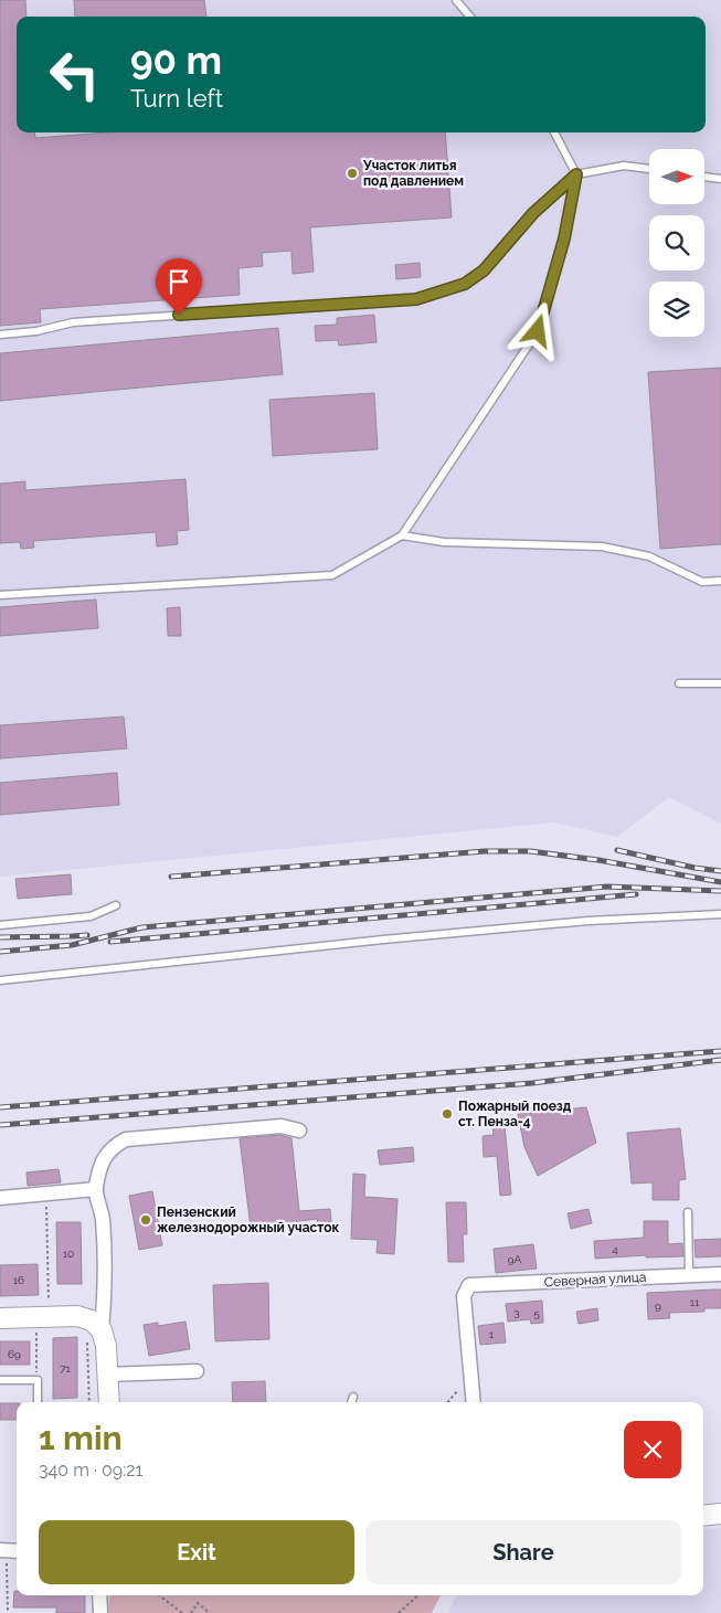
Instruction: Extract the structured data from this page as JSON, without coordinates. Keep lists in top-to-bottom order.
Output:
{
  "streets": {
    "street": ["Северная улица"]
  },
  "places": ["Участок литья под давлением", "Пожарный поезд ст. Пенза-4", "Пензенский железнодорожный участок"],
  "house_numbers": [
    "4",
    "10",
    "9А",
    "16",
    "11",
    "9",
    "3",
    "5",
    "1",
    "69",
    "71"
  ],
  "north": "right",
  "page": {
    "turn": ["90 m", "Turn left"],
    "heading": ["1 min", "340 m · 09:21"],
    "buttons": ["Exit", "Share"]
  }
}
